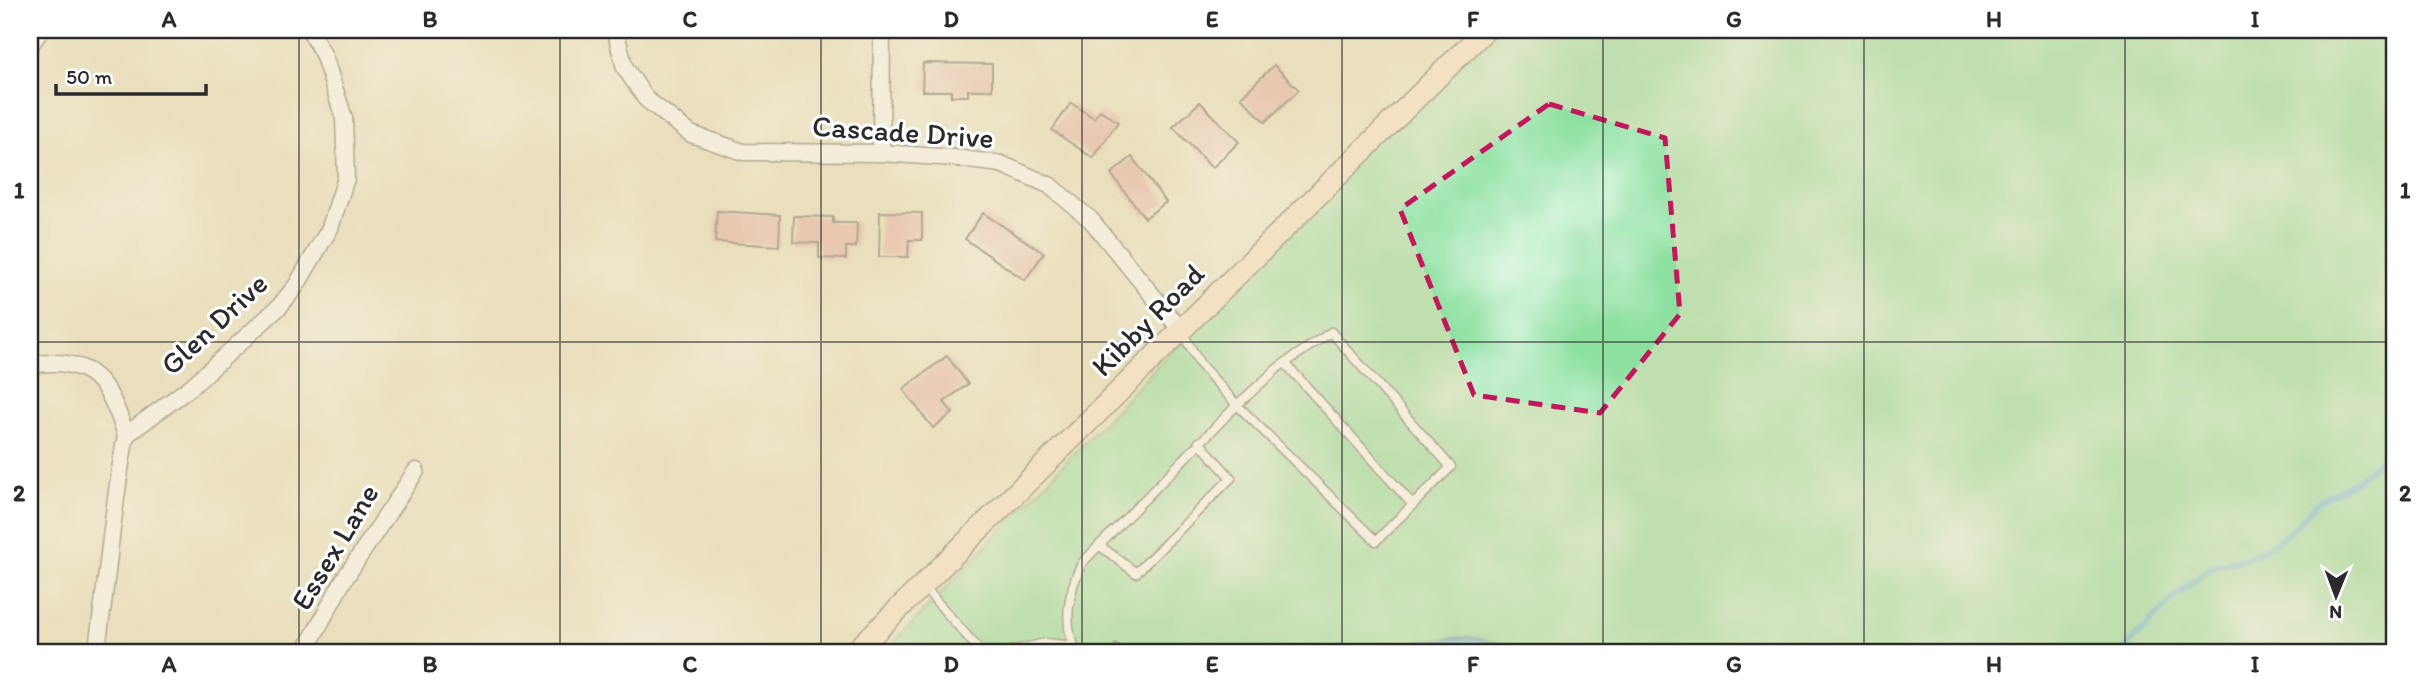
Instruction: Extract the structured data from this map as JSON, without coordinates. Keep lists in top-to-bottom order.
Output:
{
  "streets": {
    "main road": ["Kibby Road"],
    "street": ["Cascade Drive", "Glen Drive", "Essex Lane"]
  },
  "crossings": [
    ["Cascade Drive", "Kibby Road"]
  ],
  "scale_bar": "50 m",
  "north": "bottom",
  "grid": {
    "columns": [
      "A",
      "B",
      "C",
      "D",
      "E",
      "F",
      "G",
      "H",
      "I"
    ],
    "rows": ["1", "2"]
  }
}
